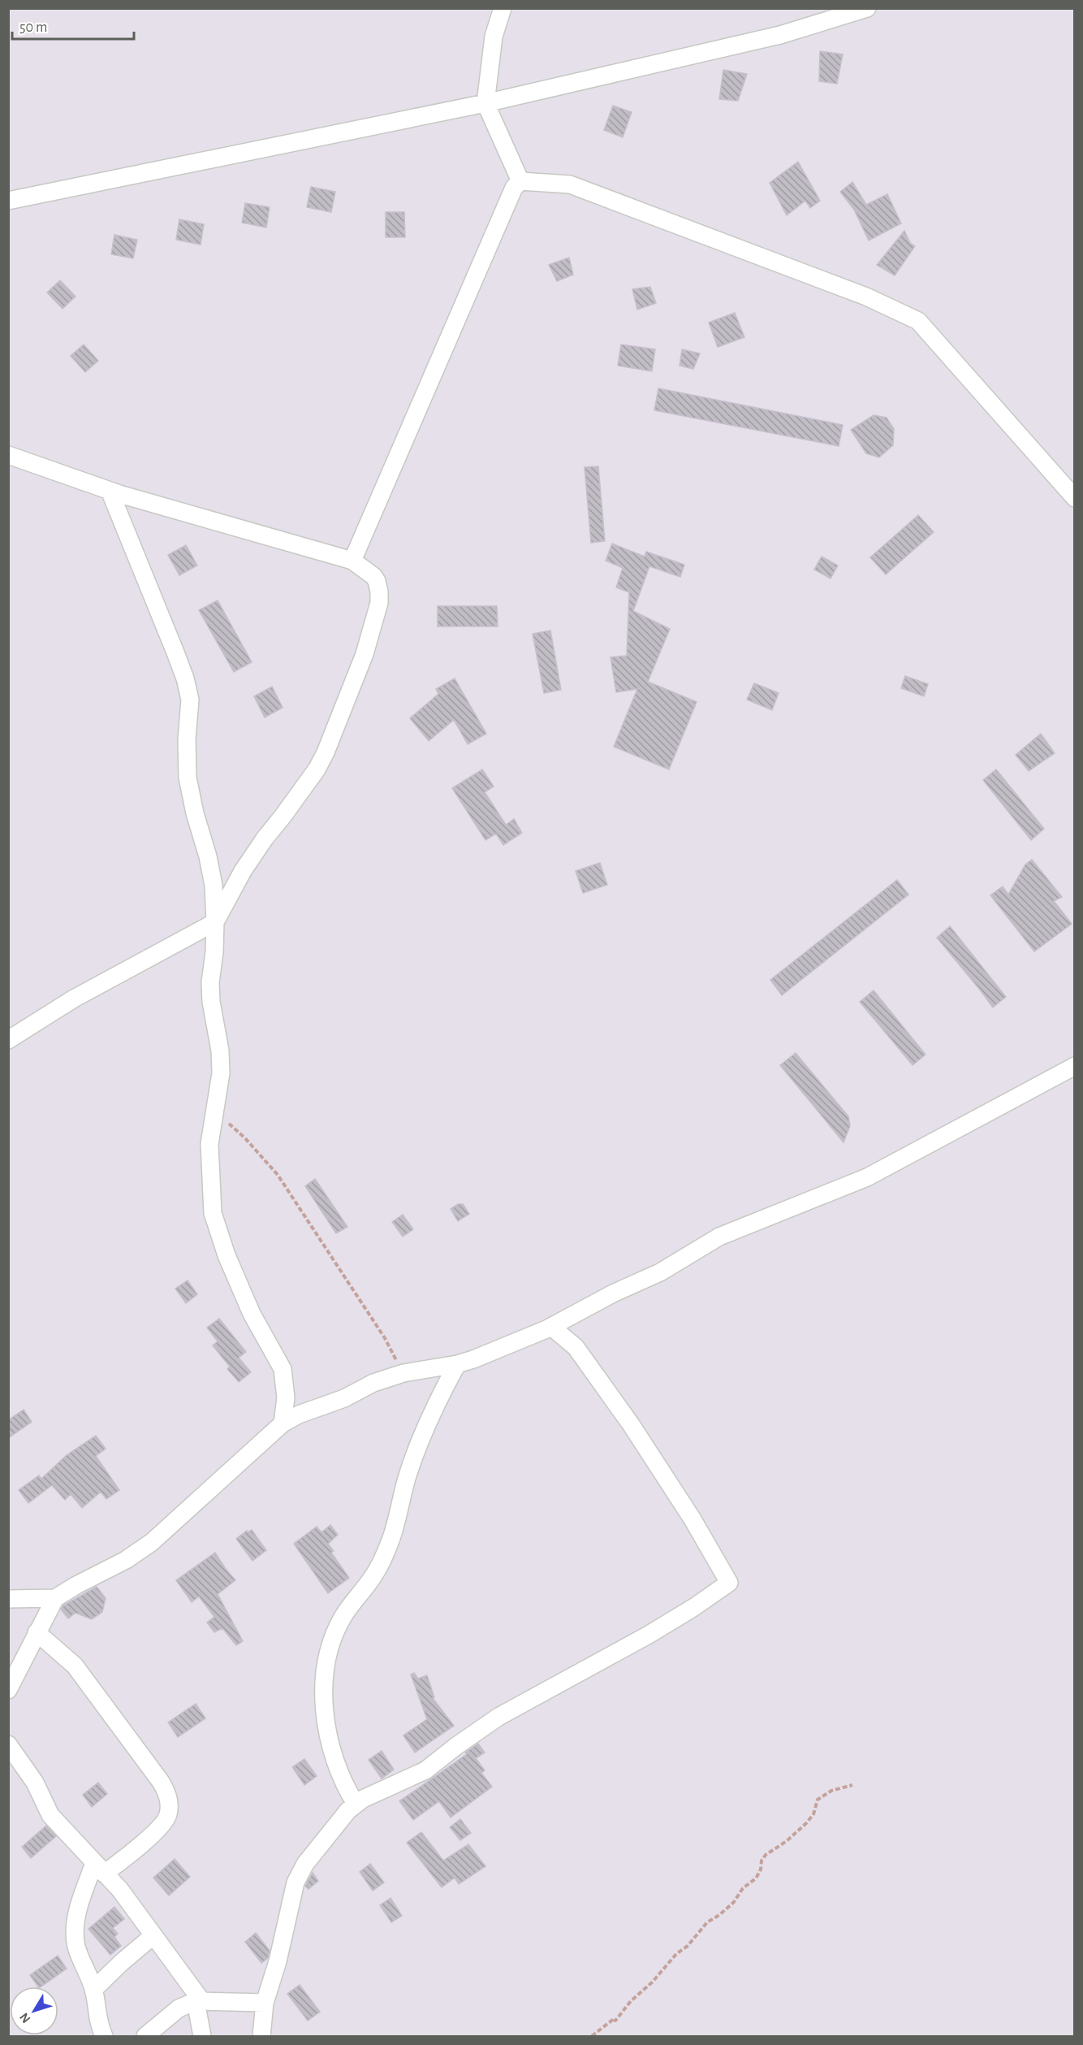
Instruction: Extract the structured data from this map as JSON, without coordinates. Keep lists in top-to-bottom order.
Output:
{
  "scale_bar": "50 m",
  "north": "bottom left"
}
